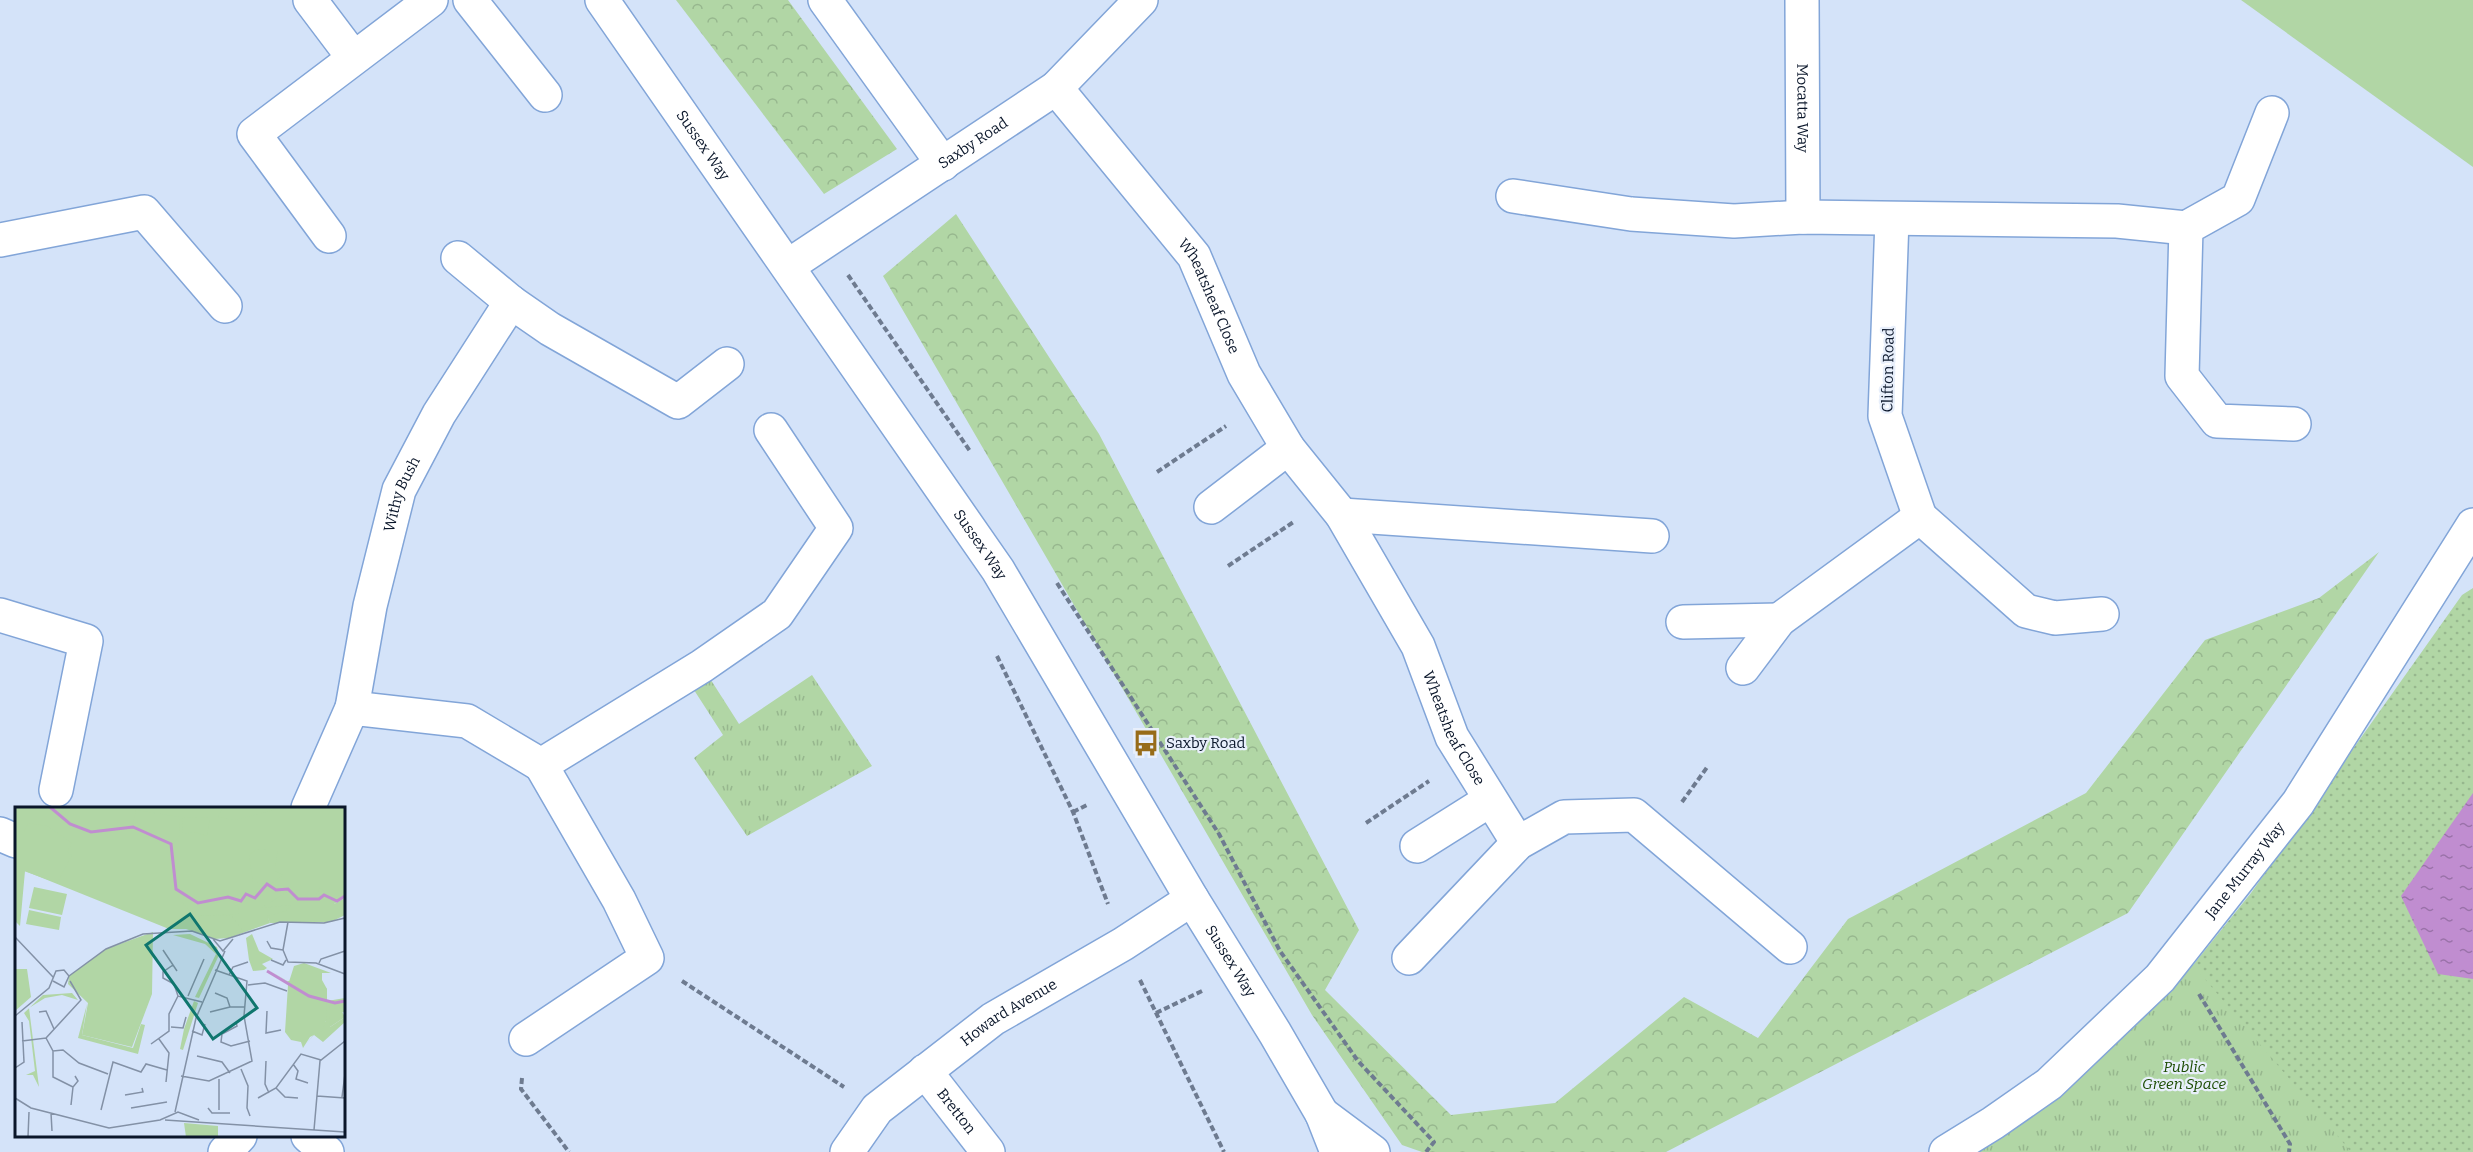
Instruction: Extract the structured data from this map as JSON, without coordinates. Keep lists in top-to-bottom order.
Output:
{
  "streets": {
    "street": [
      "Mocatta Way",
      "Saxby Road",
      "Sussex Way",
      "Wheatsheaf Close",
      "Clifton Road",
      "Withy Bush",
      "Jane Murray Way",
      "Howard Avenue",
      "Bretton"
    ]
  },
  "crossings": [
    ["Saxby Road", "Sussex Way"],
    ["Saxby Road", "Wheatsheaf Close"],
    ["Sussex Way", "Howard Avenue"],
    ["Howard Avenue", "Bretton"]
  ],
  "parks": ["Public Green Space"],
  "places": {
    "bus stop": ["Saxby Road"]
  }
}
